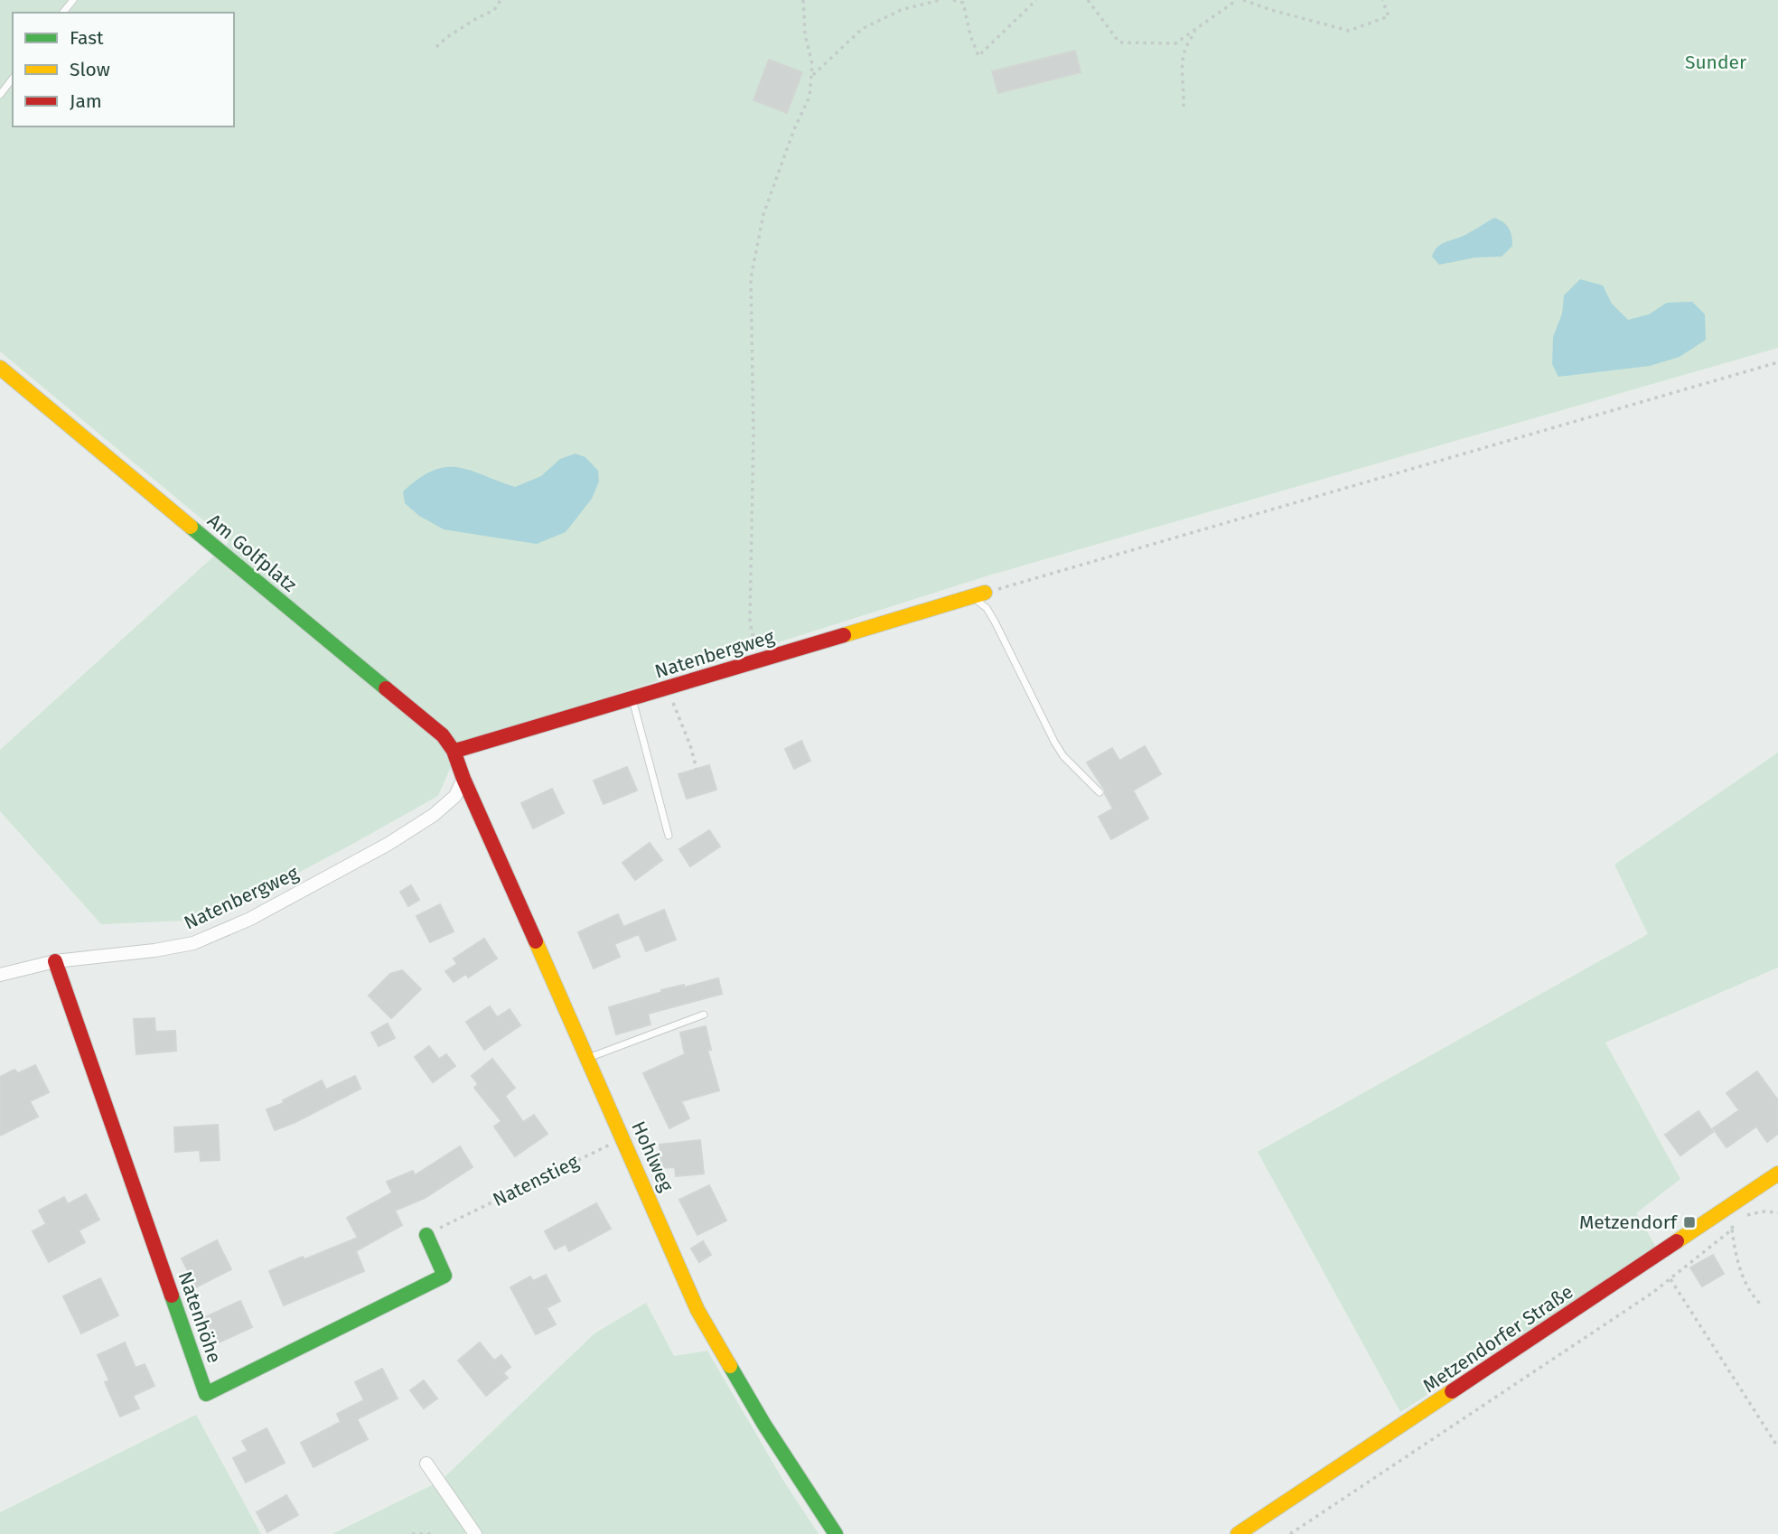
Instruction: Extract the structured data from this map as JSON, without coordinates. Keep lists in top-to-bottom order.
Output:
{
  "streets": {
    "street": [
      "Am Golfplatz",
      "Natenbergweg",
      "Hohlweg",
      "Natenhöhe",
      "Metzendorfer Straße"
    ],
    "path": ["Natenstieg"]
  },
  "crossings": [
    ["Am Golfplatz", "Natenbergweg"],
    ["Am Golfplatz", "Hohlweg"],
    ["Natenbergweg", "Hohlweg"],
    ["Natenbergweg", "Natenhöhe"],
    ["Hohlweg", "Natenstieg"]
  ],
  "parks": ["Sunder"],
  "places": {
    "transit": ["Metzendorf"]
  },
  "legend": ["Fast", "Slow", "Jam"]
}
